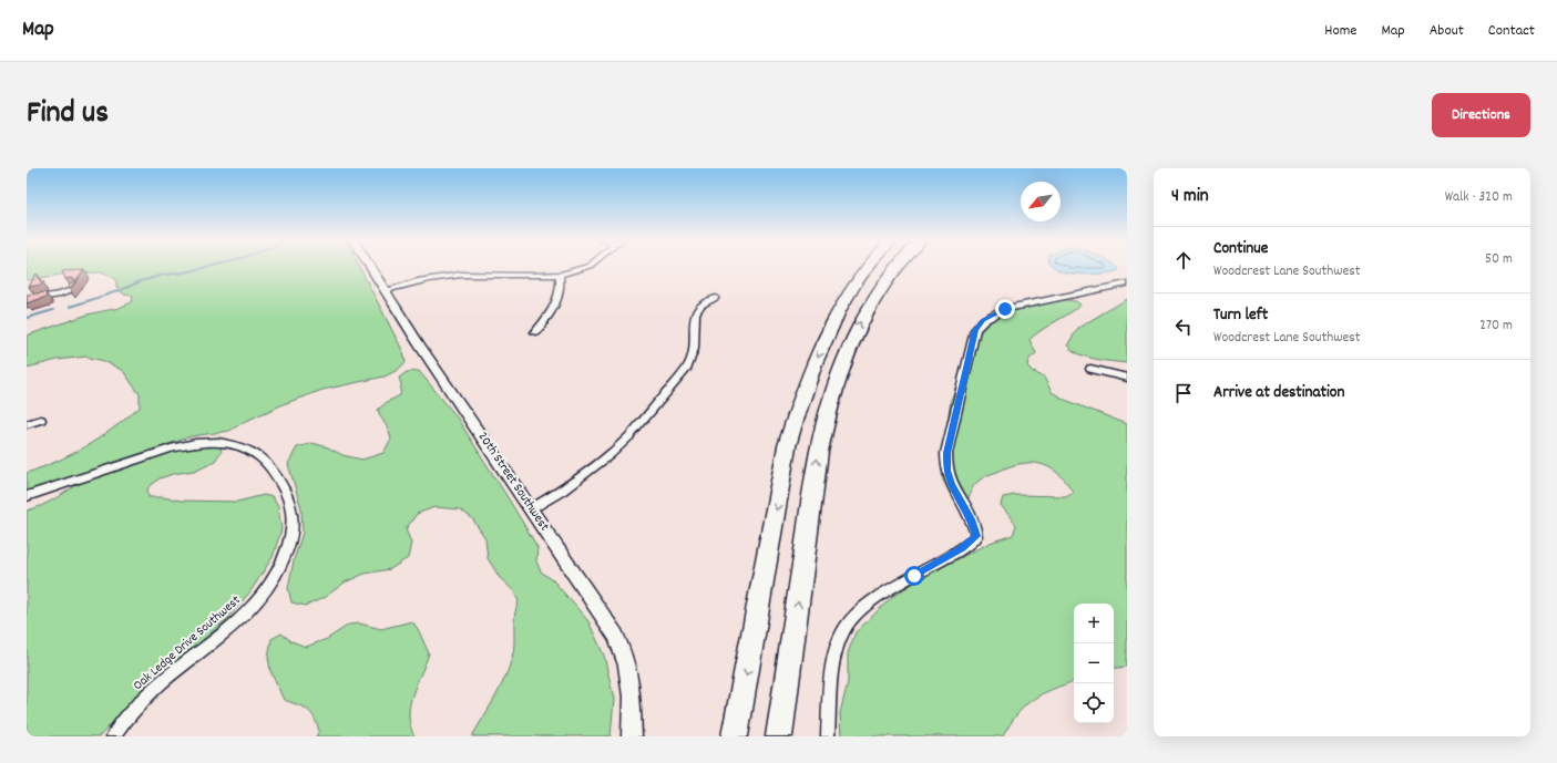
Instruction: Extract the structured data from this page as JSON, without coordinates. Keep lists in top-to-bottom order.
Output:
{
  "streets": {
    "street": ["20th Street Southwest", "Oak Ledge Drive Southwest"]
  },
  "north": "bottom left",
  "page": {
    "header": "Map",
    "nav": [
      "Home",
      "Map",
      "About",
      "Contact"
    ],
    "title": "Find us",
    "buttons": "Directions",
    "heading": ["4 min", "Walk · 320 m"],
    "list": [
      ["Continue", "Woodcrest Lane Southwest", "50 m"],
      ["Turn left", "Woodcrest Lane Southwest", "270 m"],
      "Arrive at destination"
    ],
    "map_buttons": ["+", "−"]
  }
}
